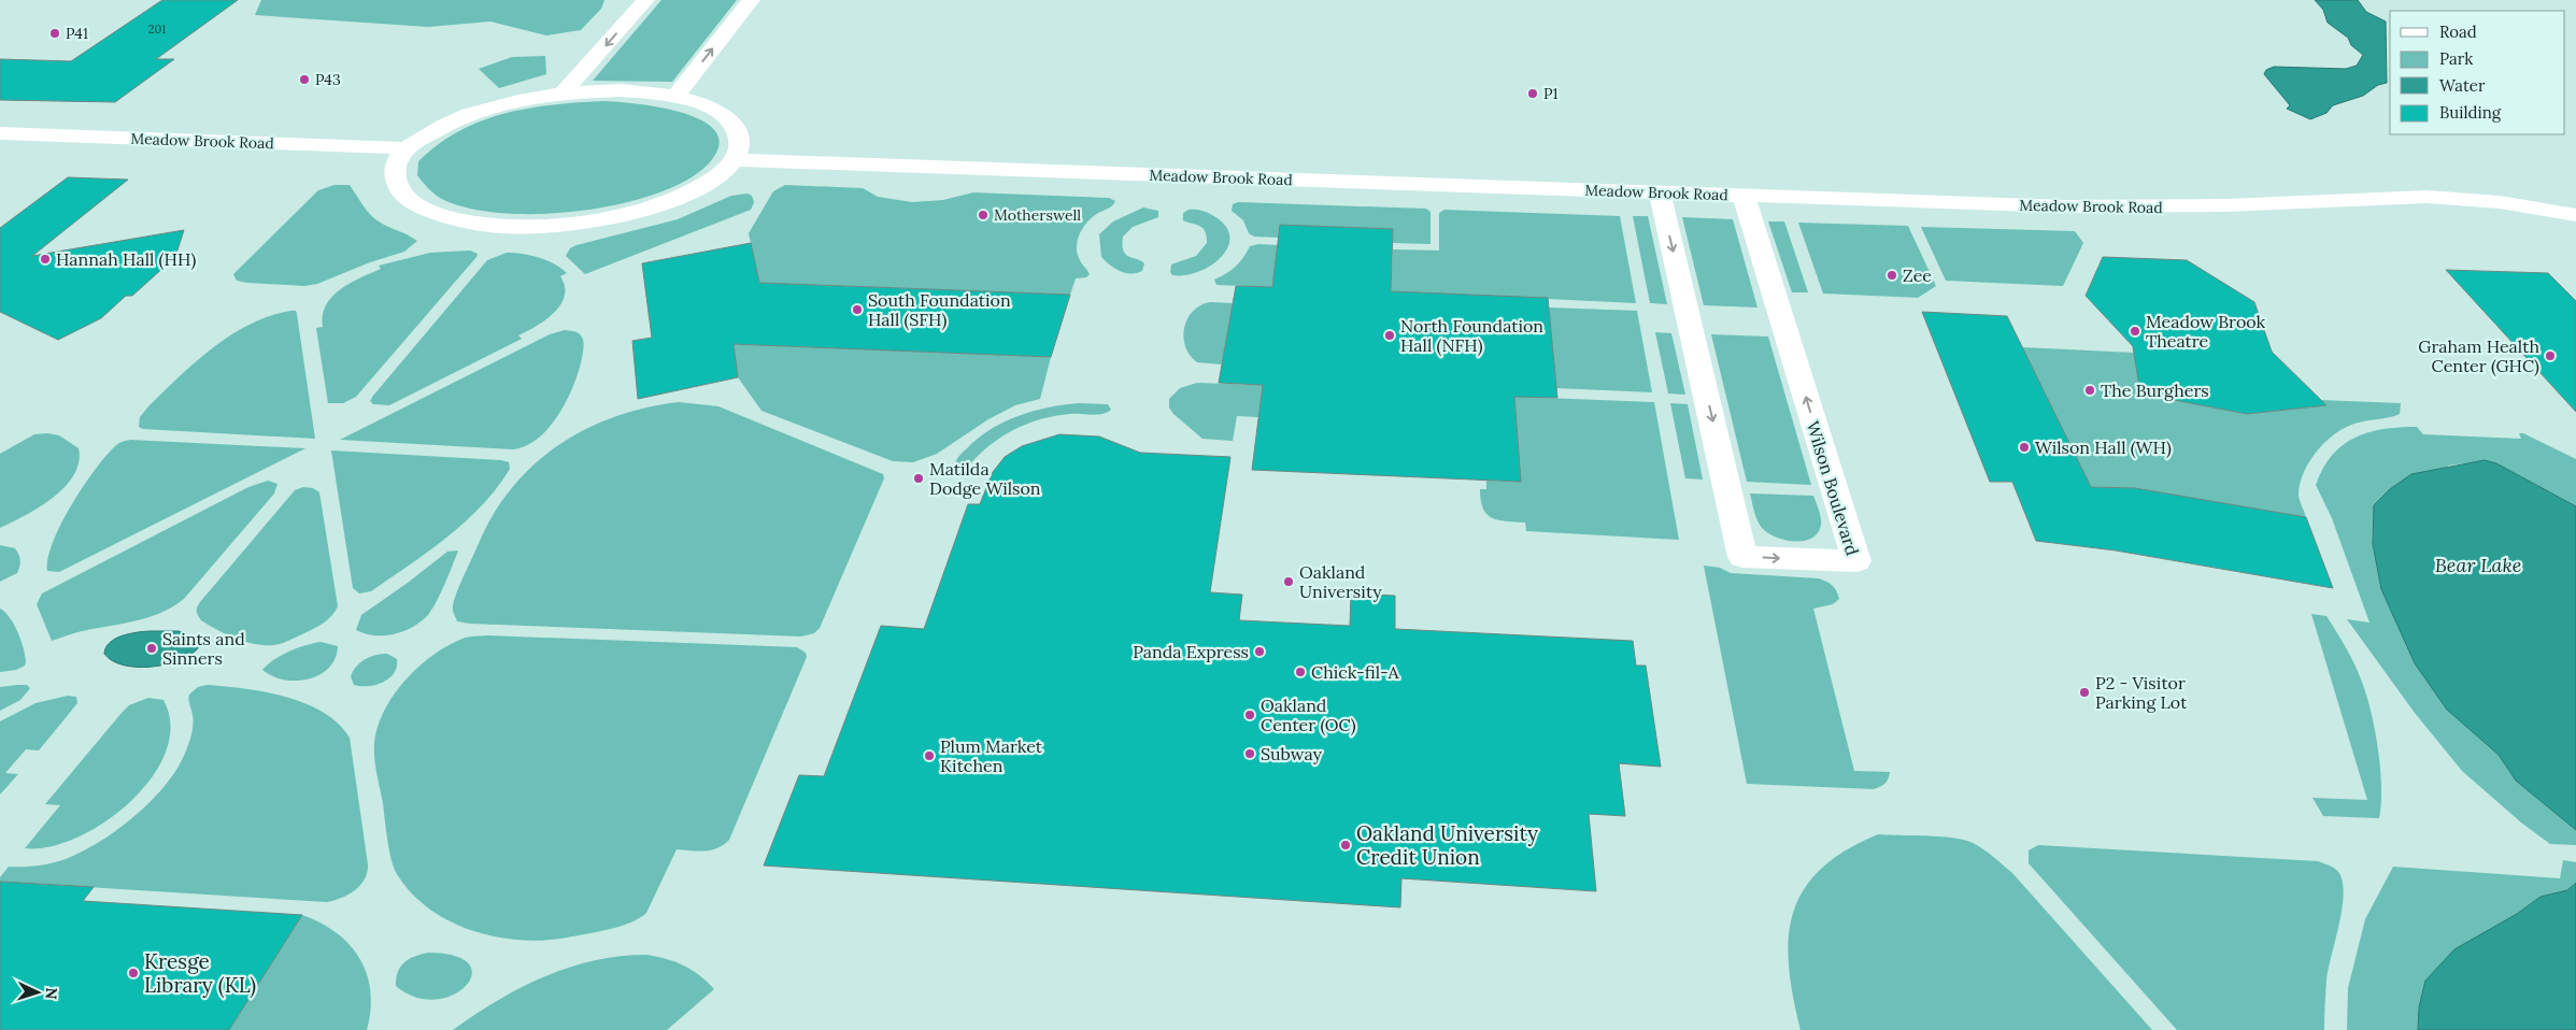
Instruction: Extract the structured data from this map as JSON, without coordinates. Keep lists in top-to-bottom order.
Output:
{
  "streets": {
    "street": ["Meadow Brook Road", "Wilson Boulevard"]
  },
  "crossings": [
    ["Meadow Brook Road", "Wilson Boulevard"]
  ],
  "water": ["Bear Lake"],
  "places": [
    "P41",
    "P43",
    "P1",
    "Motherswell",
    "Hannah Hall (HH)",
    "Zee",
    "South Foundation Hall (SFH)",
    "Meadow Brook Theatre",
    "North Foundation Hall (NFH)",
    "Graham Health Center (GHC)",
    "The Burghers",
    "Wilson Hall (WH)",
    "Matilda Dodge Wilson",
    "Oakland University",
    "Saints and Sinners",
    "Panda Express",
    "Chick-fil-A",
    "P2 - Visitor Parking Lot",
    "Oakland Center (OC)",
    "Subway",
    "Plum Market Kitchen",
    "Oakland University Credit Union",
    "Kresge Library (KL)"
  ],
  "house_numbers": ["201"],
  "legend": [
    "Road",
    "Park",
    "Water",
    "Building"
  ],
  "north": "right"
}
